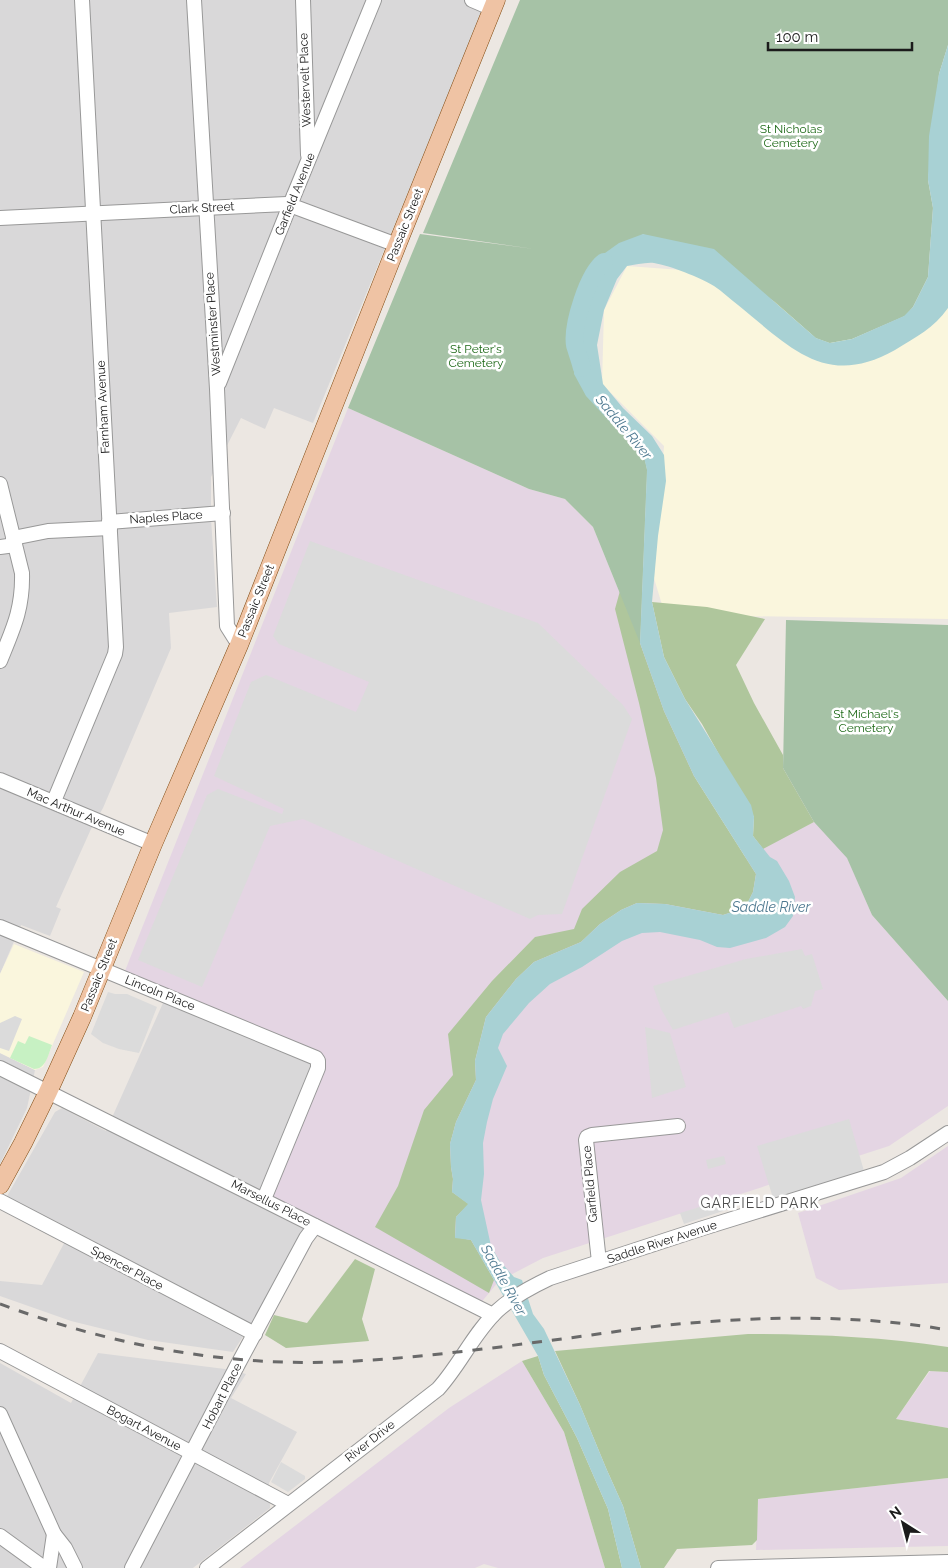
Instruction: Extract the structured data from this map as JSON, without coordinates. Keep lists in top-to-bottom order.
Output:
{
  "streets": {
    "main road": ["Passaic Street"],
    "street": [
      "Westervelt Place",
      "Garfield Avenue",
      "Clark Street",
      "Westminster Place",
      "Farnham Avenue",
      "Naples Place",
      "Mac Arthur Avenue",
      "Lincoln Place",
      "Garfield Place",
      "Marsellus Place",
      "Saddle River Avenue",
      "Spencer Place",
      "Hobart Place",
      "Bogart Avenue",
      "River Drive"
    ]
  },
  "crossings": [
    ["Westervelt Place", "Garfield Avenue"],
    ["Garfield Avenue", "Clark Street"],
    ["Garfield Avenue", "Westminster Place"],
    ["Clark Street", "Passaic Street"],
    ["Clark Street", "Westminster Place"],
    ["Clark Street", "Farnham Avenue"],
    ["Passaic Street", "Westminster Place"],
    ["Passaic Street", "Mac Arthur Avenue"],
    ["Passaic Street", "Lincoln Place"],
    ["Passaic Street", "Marsellus Place"],
    ["Westminster Place", "Naples Place"],
    ["Farnham Avenue", "Naples Place"],
    ["Farnham Avenue", "Mac Arthur Avenue"],
    ["Lincoln Place", "Marsellus Place"],
    ["Garfield Place", "Saddle River Avenue"],
    ["Marsellus Place", "Hobart Place"],
    ["Marsellus Place", "River Drive"],
    ["Saddle River Avenue", "River Drive"],
    ["Spencer Place", "Hobart Place"],
    ["Hobart Place", "Bogart Avenue"],
    ["Bogart Avenue", "River Drive"]
  ],
  "districts": ["GARFIELD PARK"],
  "water": ["Saddle River"],
  "parks": ["St Nicholas Cemetery", "St Peter's Cemetery", "St Michael's Cemetery"],
  "scale_bar": "100 m",
  "north": "top left"
}
